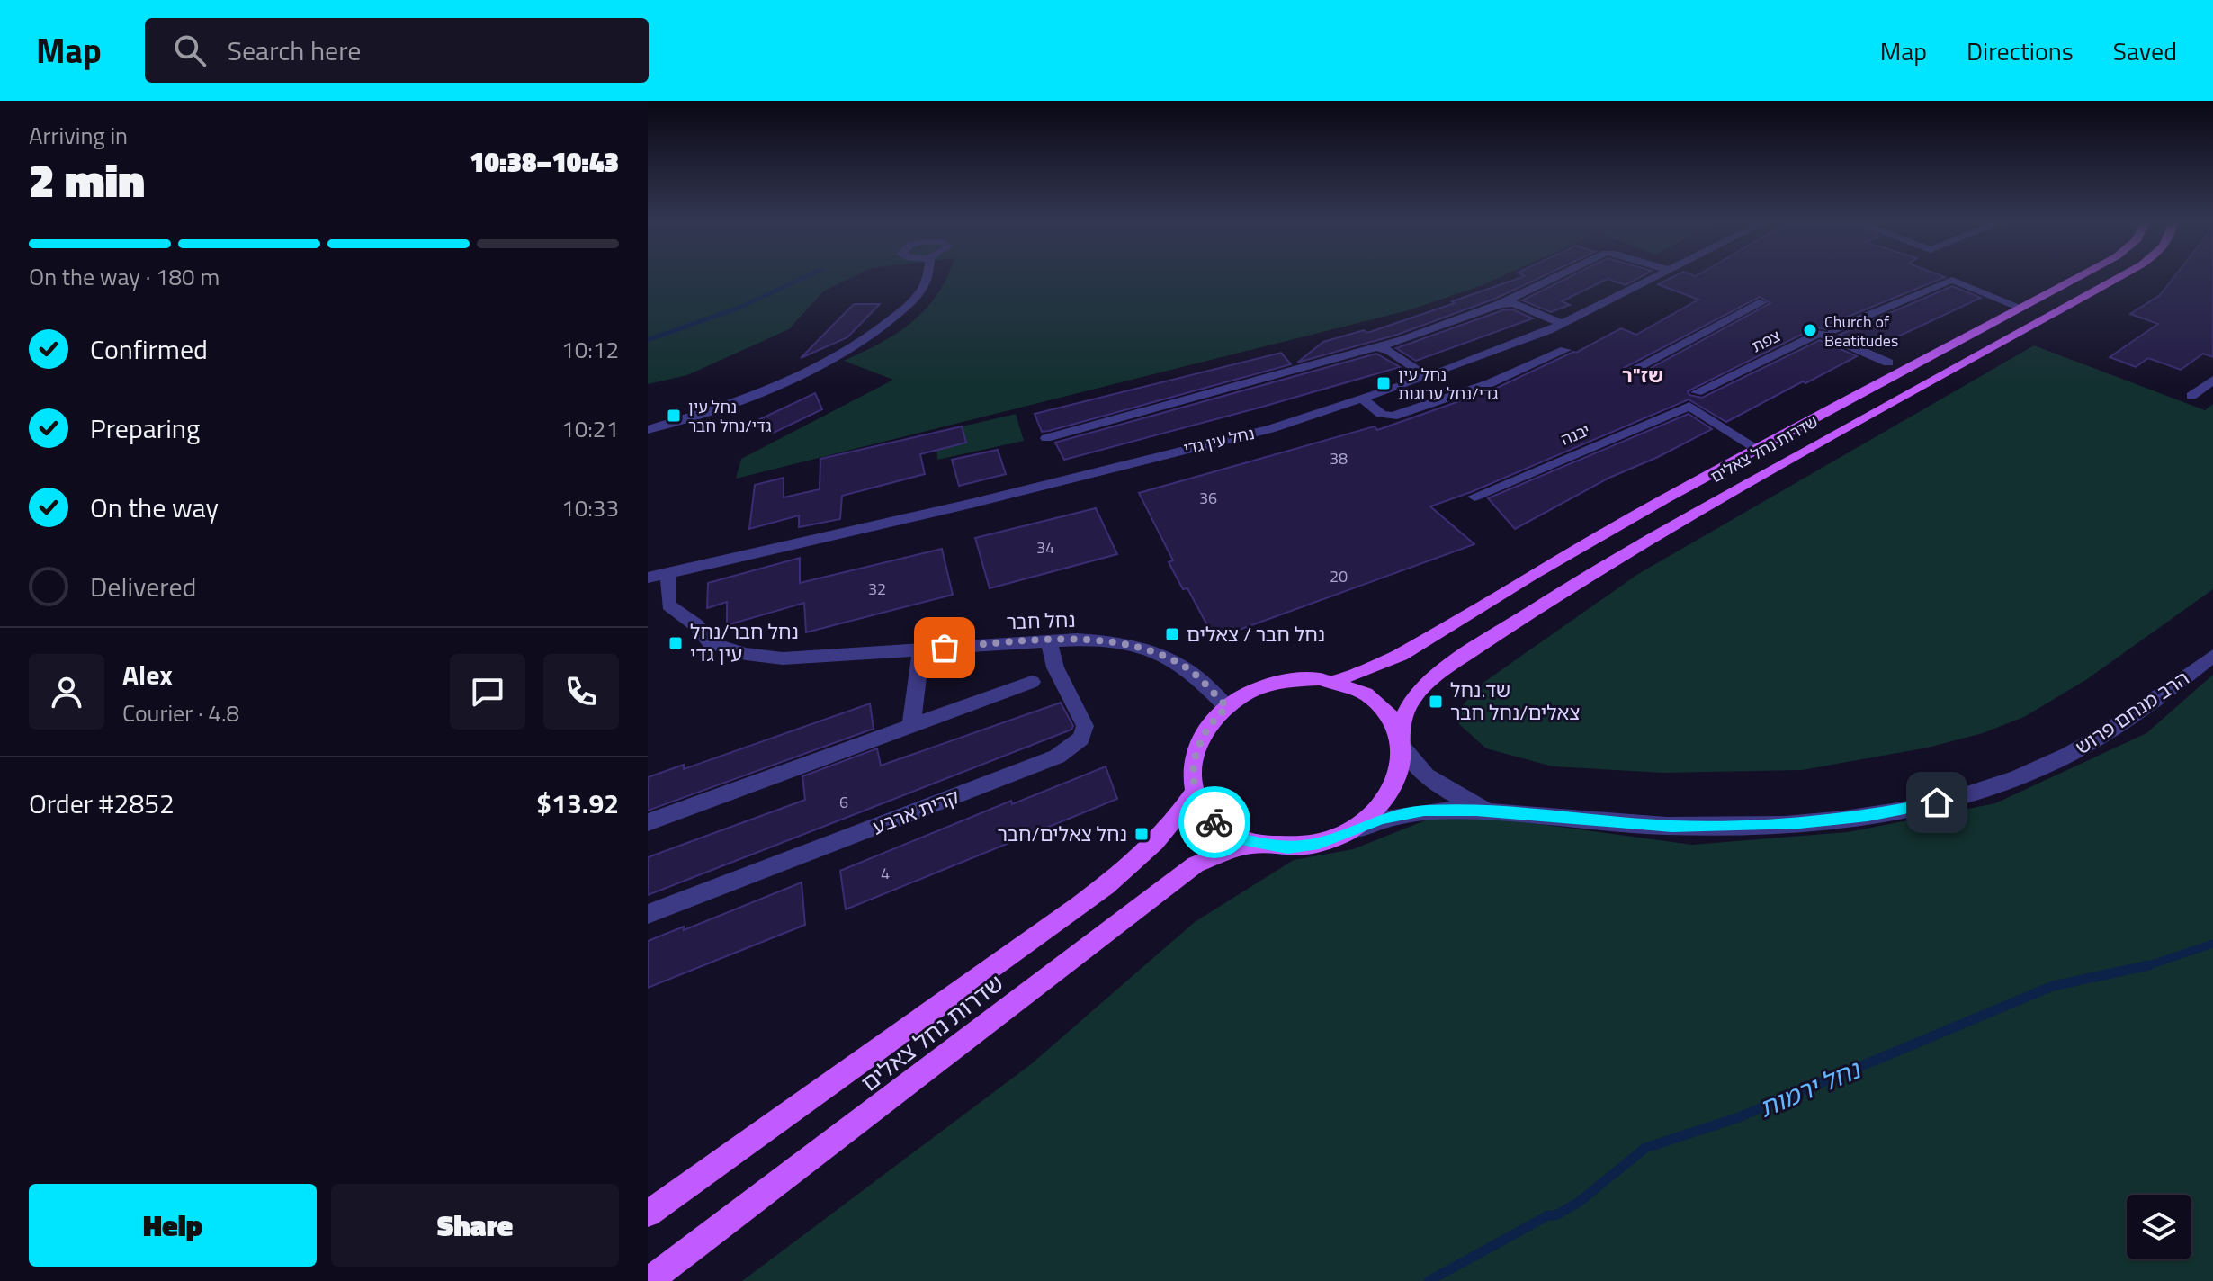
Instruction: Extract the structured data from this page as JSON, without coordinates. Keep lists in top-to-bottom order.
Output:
{
  "streets": {
    "main road": ["שדרות נחל צאלים"],
    "street": [
      "צפת",
      "יבנה",
      "נחל עין גדי",
      "נחל חבר",
      "הרב מנחם פרוש",
      "קרית ארבע"
    ]
  },
  "crossings": [
    ["יבנה", "שדרות נחל צאלים"],
    ["נחל עין גדי", "נחל חבר"],
    ["שדרות נחל צאלים", "נחל חבר"],
    ["שדרות נחל צאלים", "הרב מנחם פרוש"],
    ["נחל חבר", "הרב מנחם פרוש"],
    ["נחל חבר", "קרית ארבע"]
  ],
  "districts": ["שז\"ר"],
  "water": ["נחל ירמות"],
  "places": {
    "other": ["Church of Beatitudes"],
    "transit": [
      "נחל עין גדי/נחל ערוגות",
      "נחל עין גדי/נחל חבר",
      "נחל חבר / צאלים",
      "נחל חבר/נחל עין גדי",
      "שד.נחל צאלים/נחל חבר",
      "נחל צאלים/חבר"
    ]
  },
  "house_numbers": [
    "38",
    "36",
    "34",
    "20",
    "32",
    "6",
    "4"
  ],
  "page": {
    "header": "Map",
    "search": "Search here",
    "nav": ["Map", "Directions", "Saved"],
    "heading": ["2 min", "Arriving in", "10:38–10:43"],
    "panel": [
      "Alex",
      "Courier · 4.8",
      "Order #2852",
      "$13.92"
    ],
    "bar": "On the way · 180 m",
    "list": [
      ["Confirmed", "10:12"],
      ["Preparing", "10:21"],
      ["On the way", "10:33"],
      "Delivered"
    ],
    "buttons": ["Help", "Share"]
  }
}
